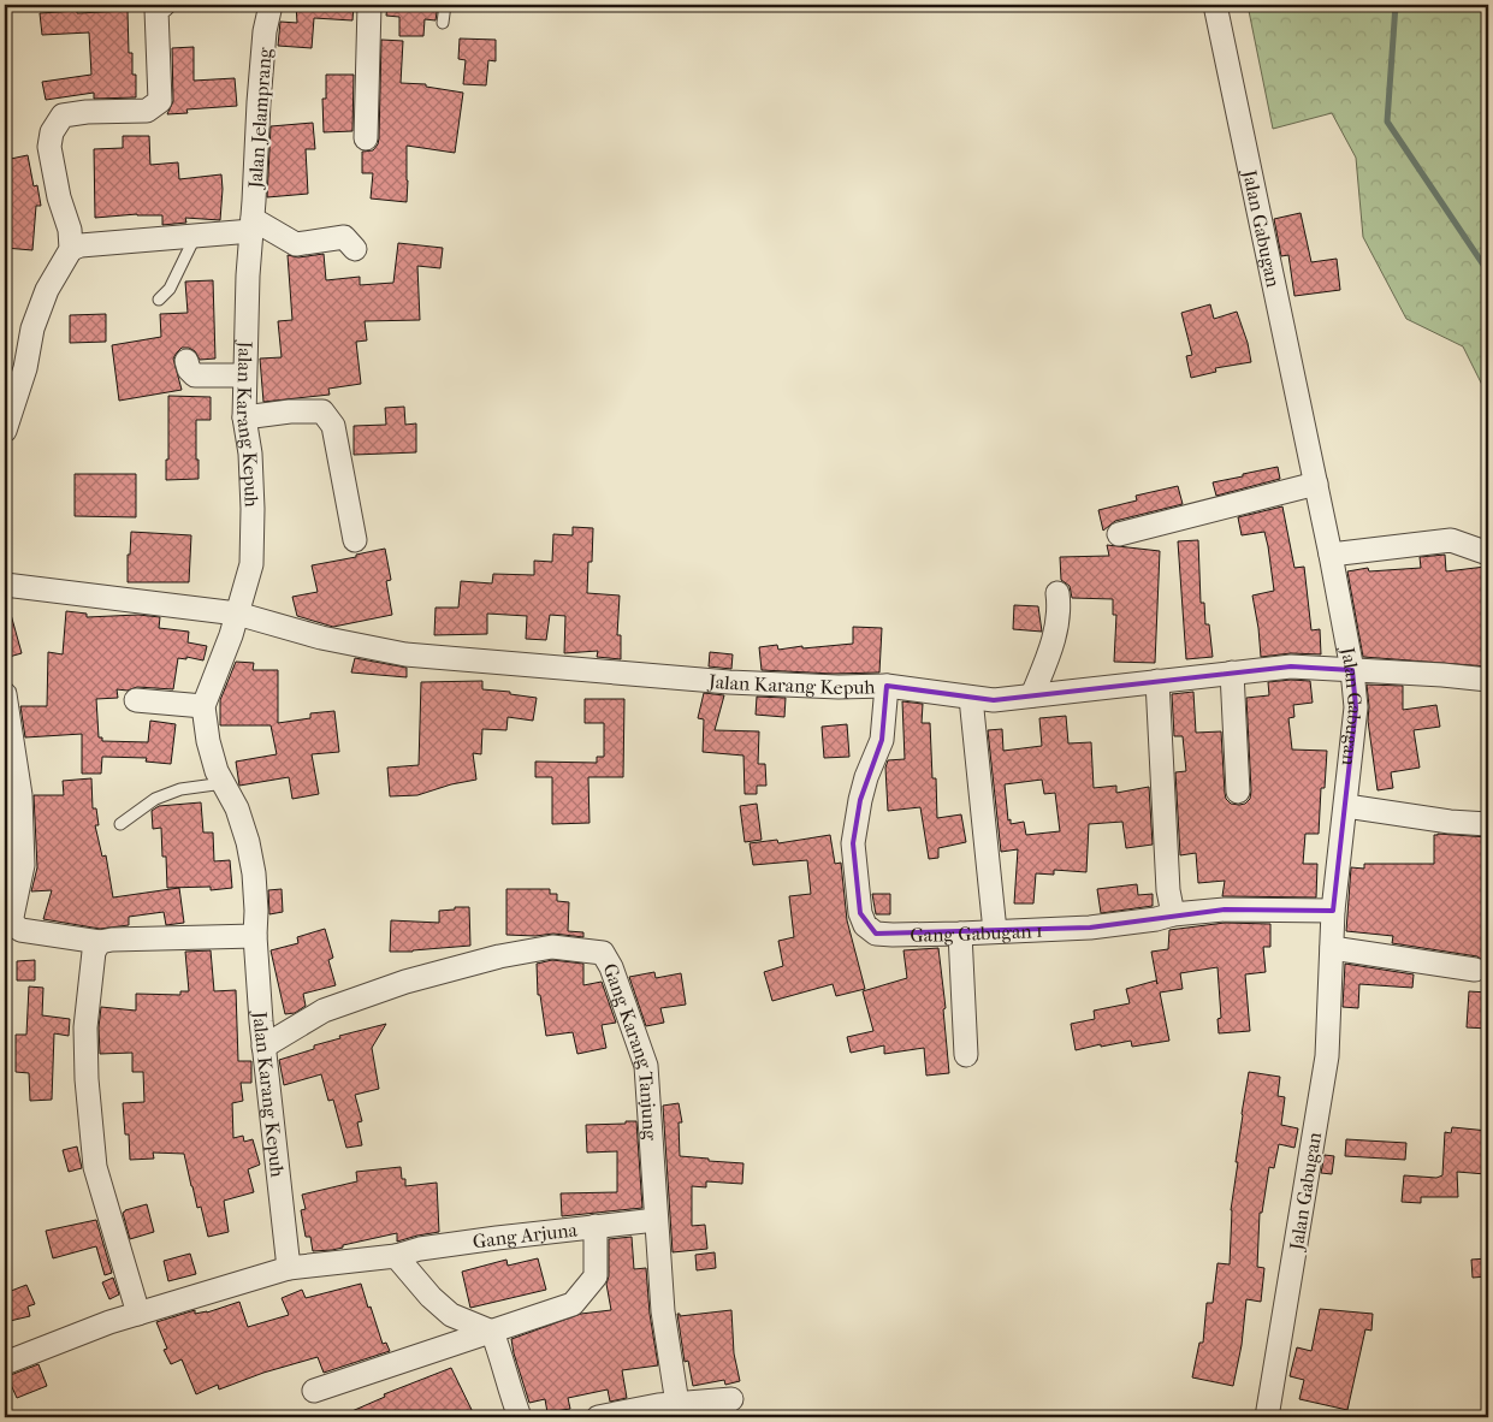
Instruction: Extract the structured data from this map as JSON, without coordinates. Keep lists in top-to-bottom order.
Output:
{
  "streets": {
    "street": [
      "Jalan Jelamprang",
      "Jalan Gabugan",
      "Jalan Karang Kepuh",
      "Gang Gabugan 1",
      "Gang Karang Tanjung",
      "Gang Arjuna"
    ]
  },
  "crossings": [
    ["Jalan Jelamprang", "Jalan Karang Kepuh"],
    ["Jalan Gabugan", "Jalan Karang Kepuh"],
    ["Jalan Gabugan", "Gang Gabugan 1"],
    ["Jalan Karang Kepuh", "Gang Gabugan 1"],
    ["Jalan Karang Kepuh", "Gang Karang Tanjung"],
    ["Gang Karang Tanjung", "Gang Arjuna"]
  ]
}
